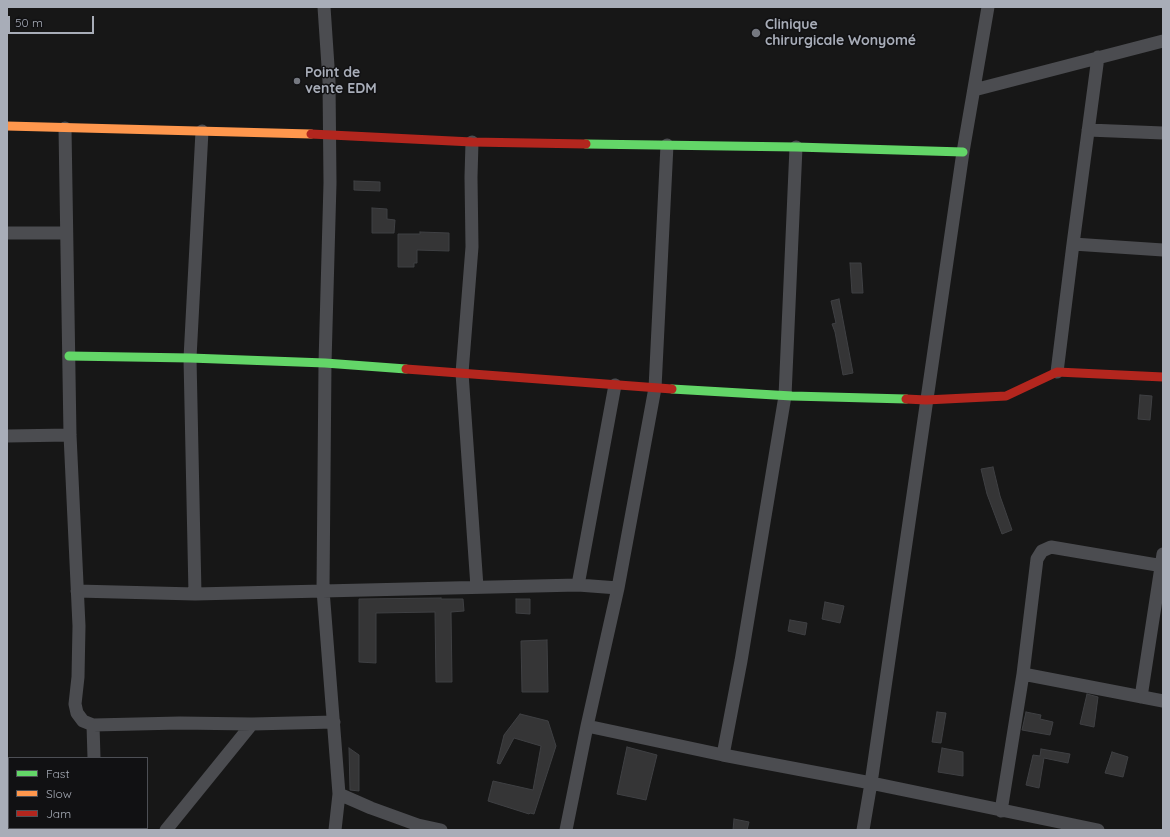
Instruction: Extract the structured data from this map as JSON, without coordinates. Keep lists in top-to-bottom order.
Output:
{
  "places": ["Clinique chirurgicale Wonyomé", "Point de vente EDM"],
  "legend": ["Fast", "Slow", "Jam"],
  "scale_bar": "50 m"
}
